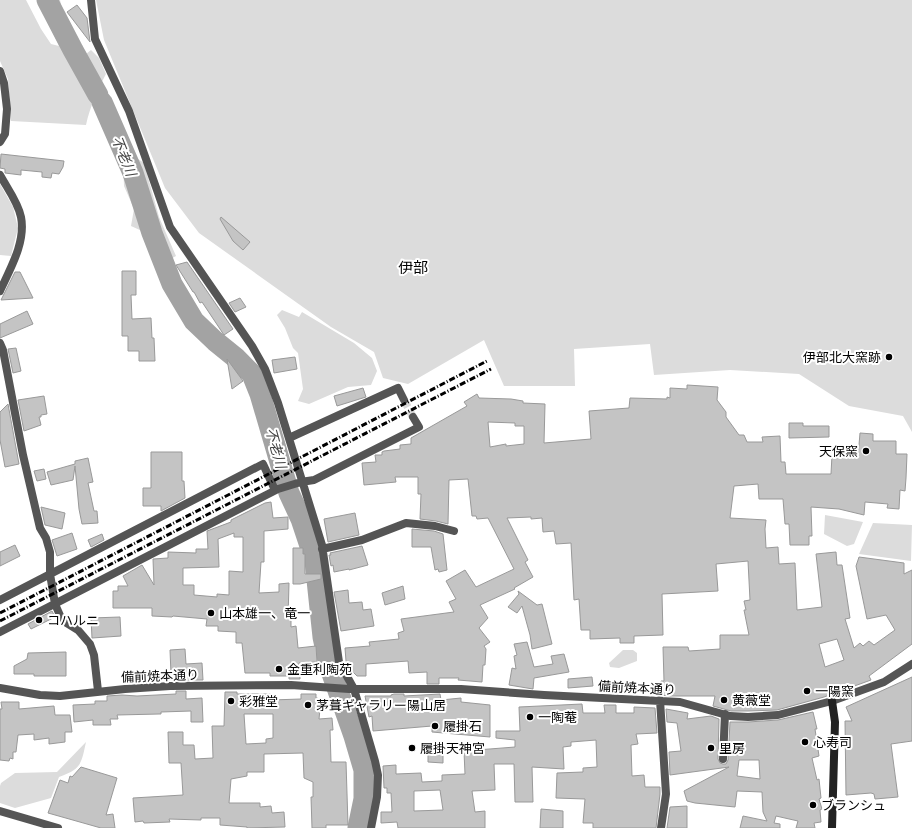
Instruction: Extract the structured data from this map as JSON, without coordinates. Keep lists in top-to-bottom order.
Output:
{
  "streets": {
    "street": ["備前焼本通り"]
  },
  "districts": ["伊部"],
  "water": ["不老川"],
  "places": [
    "伊部北大窯跡",
    "天保窯",
    "山本雄一、竜一",
    "コハルニ",
    "金重利陶苑",
    "一陽窯",
    "黄薇堂",
    "彩雅堂",
    "茅葺ギャラリー陽山居",
    "一陶菴",
    "履掛石",
    "心寿司",
    "履掛天神宮",
    "里房",
    "ブランシュ"
  ]
}
